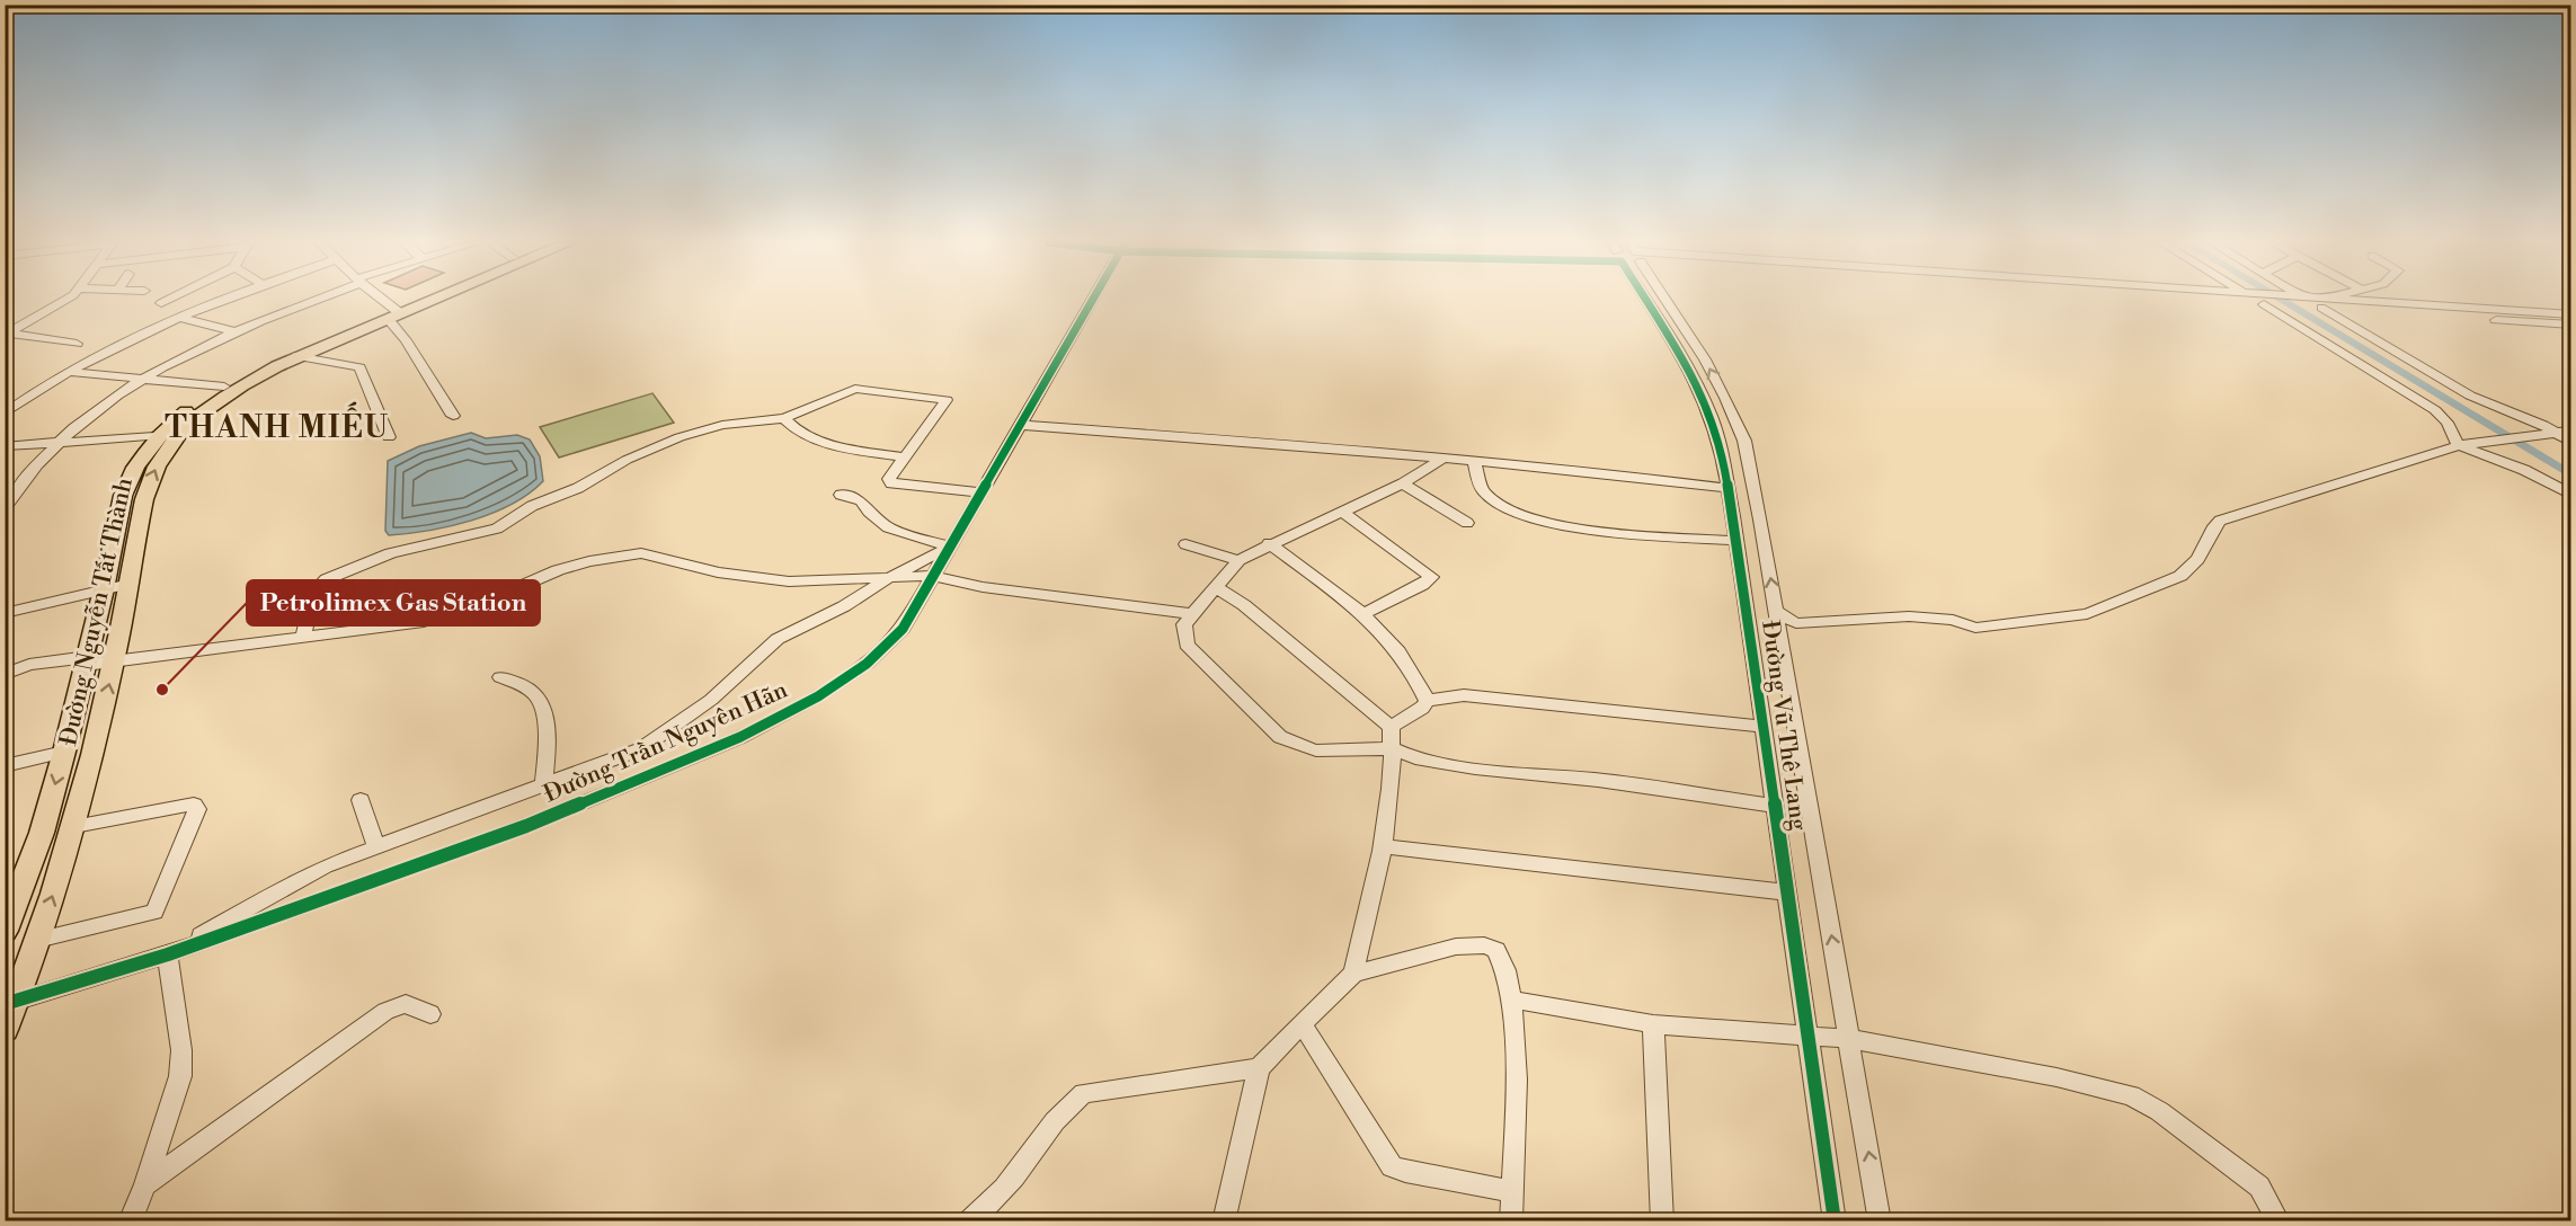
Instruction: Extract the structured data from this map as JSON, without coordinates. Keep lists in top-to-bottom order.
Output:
{
  "streets": {
    "main road": ["Đường Nguyễn Tất Thành"],
    "street": ["Đường Vũ Thê Lang", "Đường Trần Nguyên Hãn"]
  },
  "crossings": [
    ["Đường Nguyễn Tất Thành", "Đường Trần Nguyên Hãn"]
  ],
  "districts": ["THANH MIẾU"],
  "places": ["Petrolimex Gas Station"]
}
